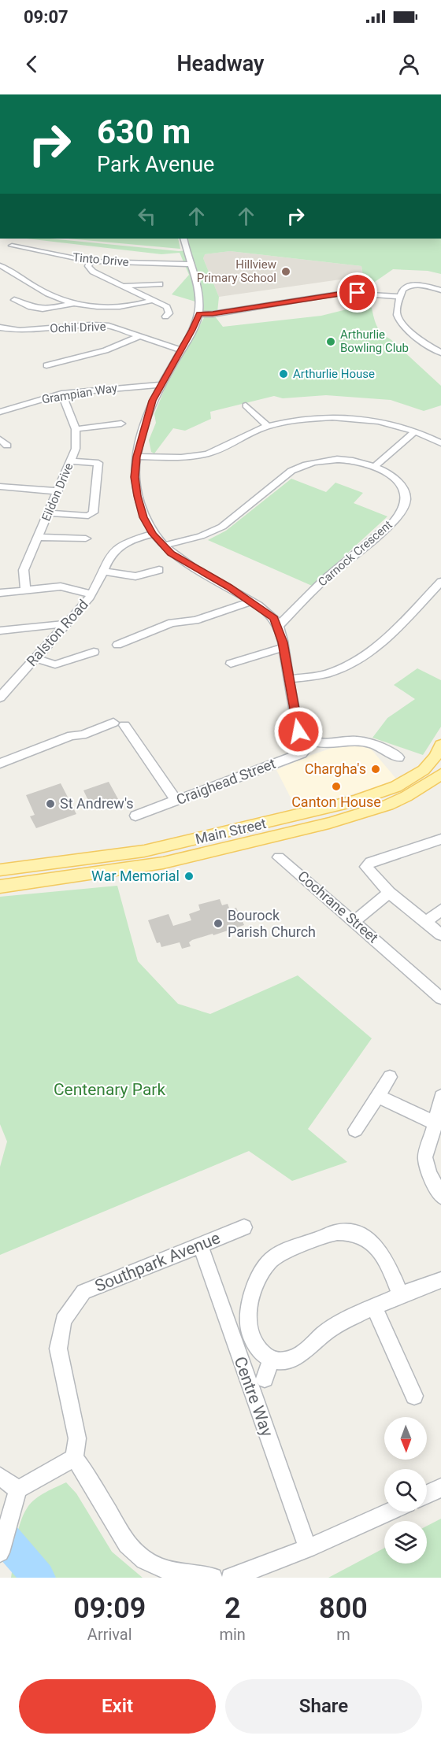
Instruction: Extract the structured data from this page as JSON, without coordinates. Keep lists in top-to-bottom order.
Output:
{
  "streets": {
    "main road": ["Main Street"],
    "street": [
      "Tinto Drive",
      "Ochil Drive",
      "Grampian Way",
      "Eildon Drive",
      "Carnock Crescent",
      "Ralston Road",
      "Craighead Street",
      "Cochrane Street",
      "Southpark Avenue",
      "Centre Way"
    ]
  },
  "crossings": [
    ["Grampian Way", "Eildon Drive"],
    ["Southpark Avenue", "Centre Way"]
  ],
  "parks": ["Centenary Park"],
  "places": [
    "Hillview Primary School",
    "Arthurlie Bowling Club",
    "Arthurlie House",
    "Chargha's",
    "Canton House",
    "St Andrew's",
    "War Memorial",
    "Bourock Parish Church"
  ],
  "north": "bottom",
  "page": {
    "status": "09:07",
    "header": "Headway",
    "turn": ["630 m", "Park Avenue"],
    "eta": [
      "09:09",
      "Arrival",
      "2",
      "min",
      "800",
      "m"
    ],
    "buttons": ["Exit", "Share"]
  }
}
